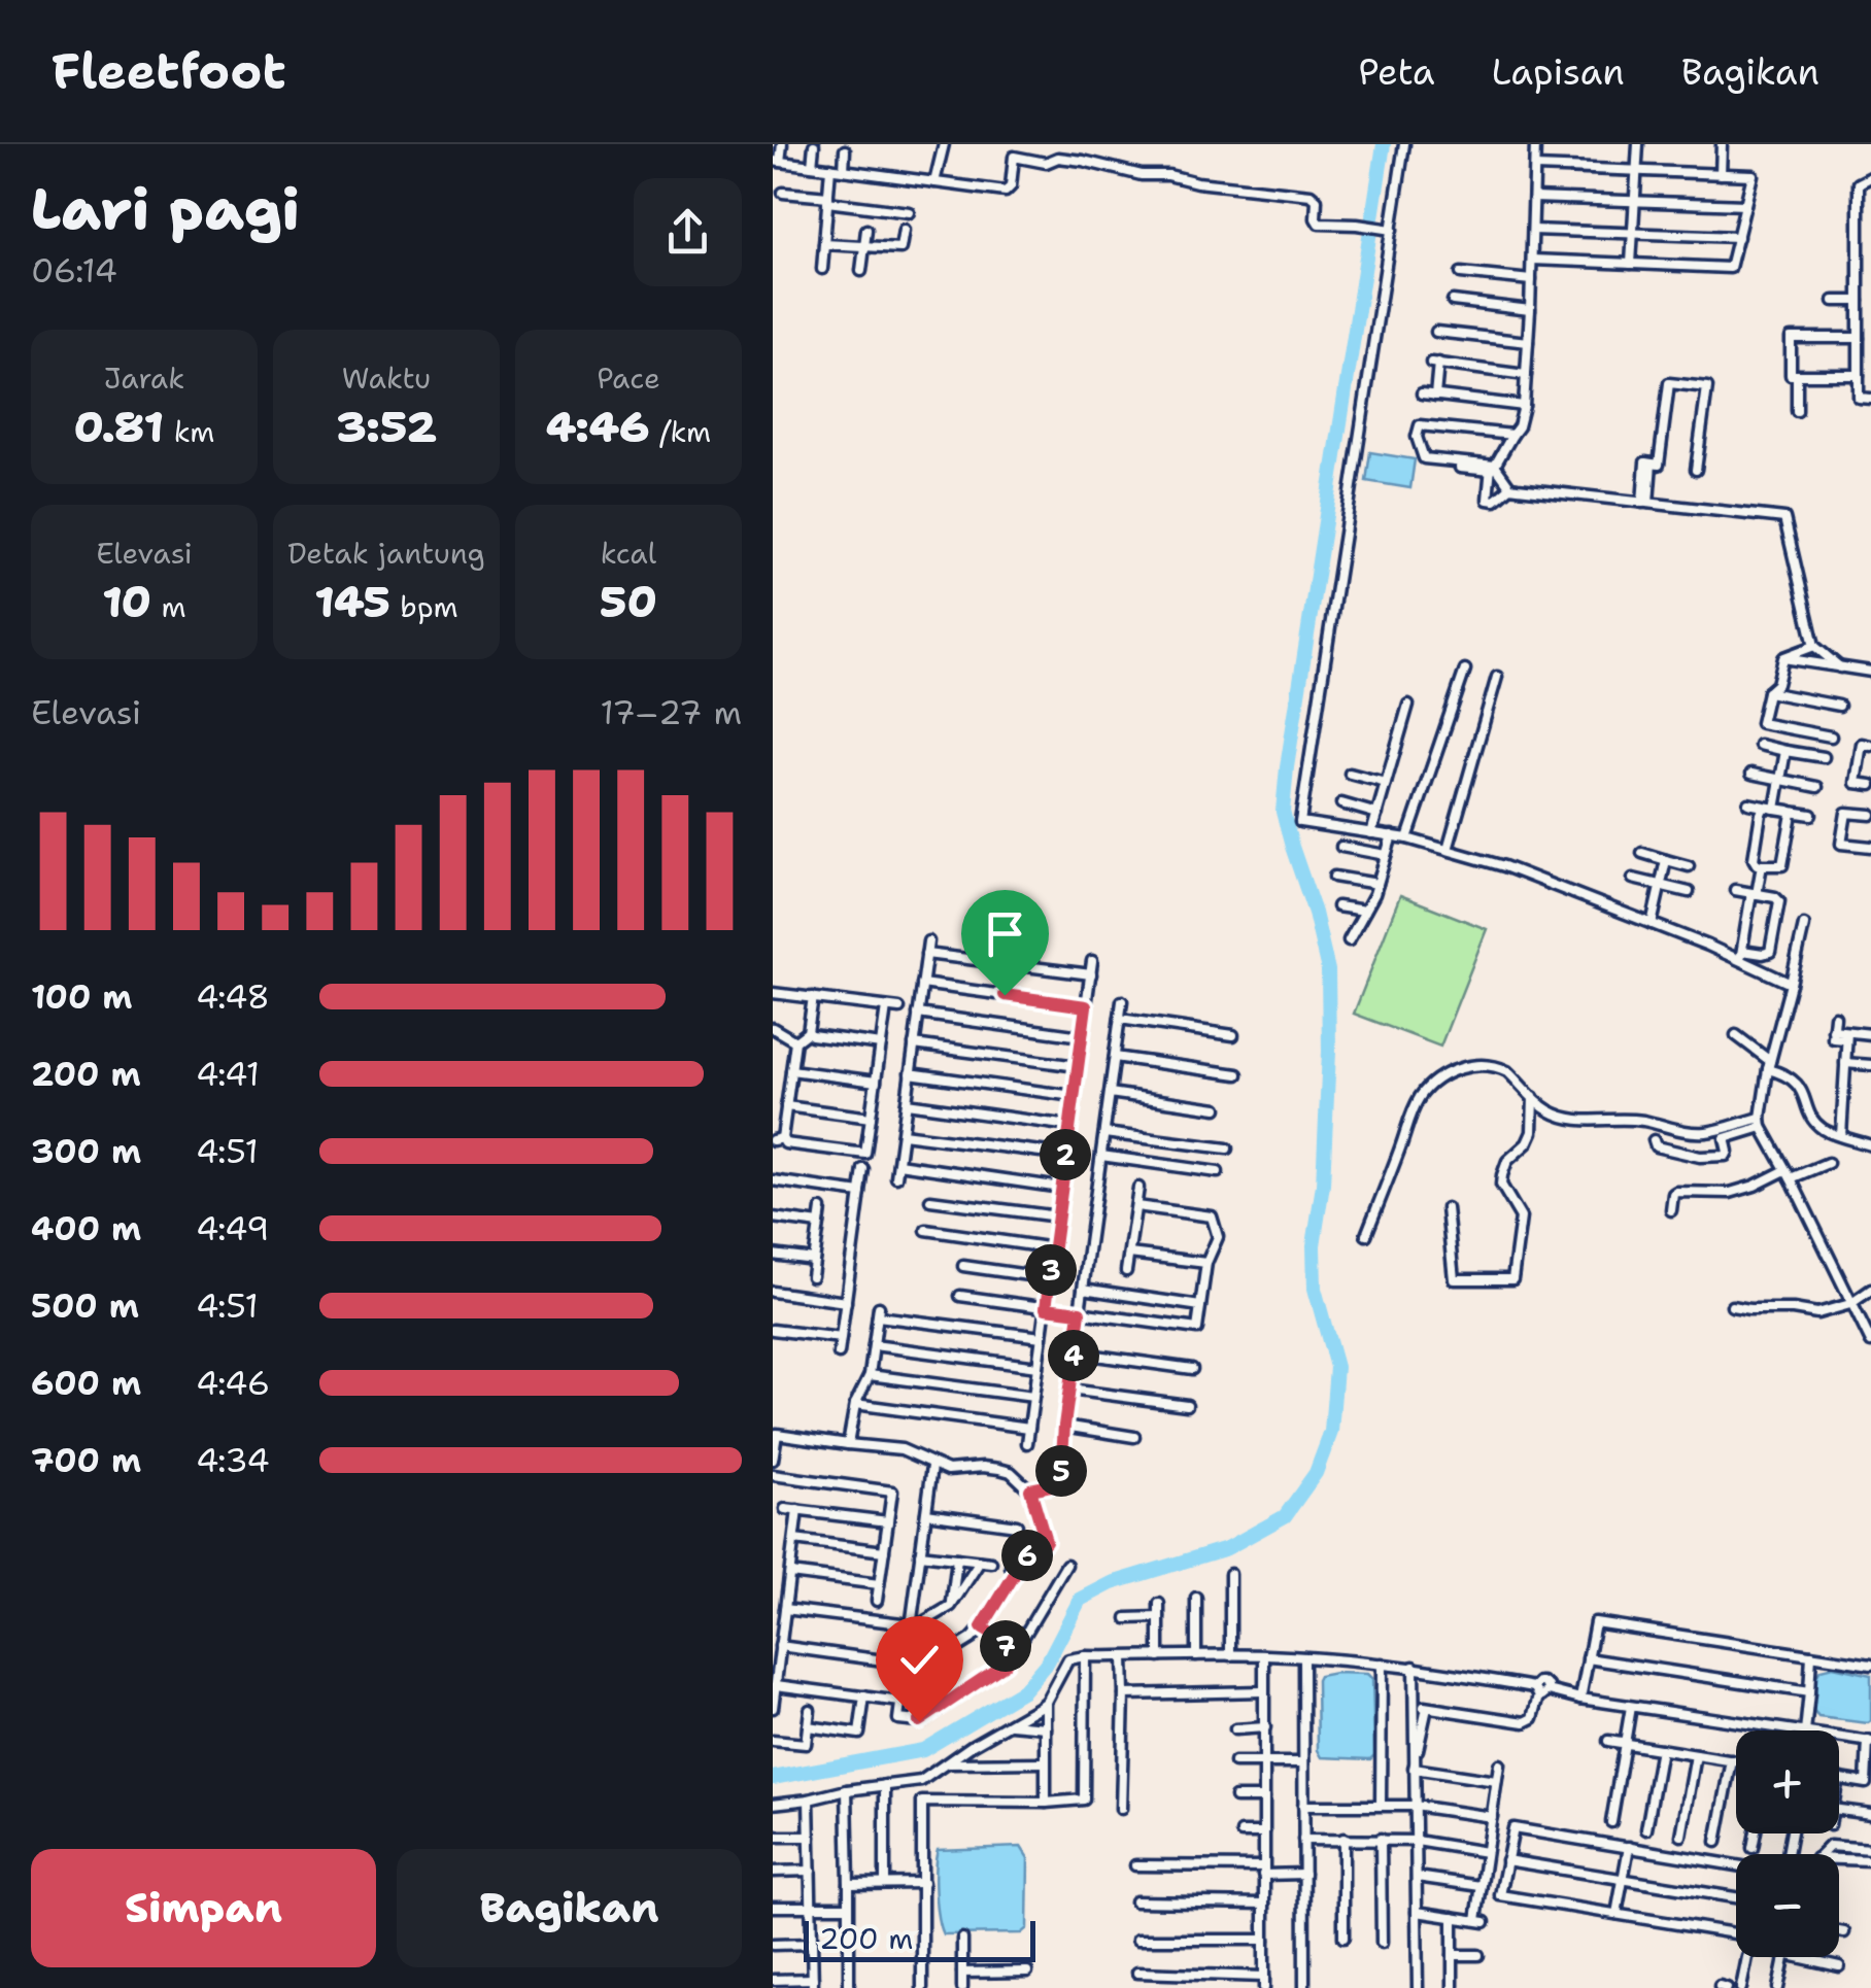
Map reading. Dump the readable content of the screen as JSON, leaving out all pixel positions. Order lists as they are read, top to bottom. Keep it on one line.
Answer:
{"scale_bar":"200 m","page":{"header":"Fleetfoot","nav":["Peta","Lapisan","Bagikan"],"heading":["Lari pagi","06:14"],"stats":[["Jarak","0.81 km"],["Waktu","3:52"],["Pace","4:46 /km"],["Elevasi","10 m"],["Detak jantung","145 bpm"],["kcal","50"]],"chart":["Elevasi","17–27 m"],"list":[{"name":"100 m","note":"4:48"},{"name":"200 m","note":"4:41"},{"name":"300 m","note":"4:51"},{"name":"400 m","note":"4:49"},{"name":"500 m","note":"4:51"},{"name":"600 m","note":"4:46"},{"name":"700 m","note":"4:34"}],"pins":["2","3","4","5","6","7"],"map_buttons":["+","−"],"buttons":["Simpan","Bagikan"],"scale":"200 m"}}
